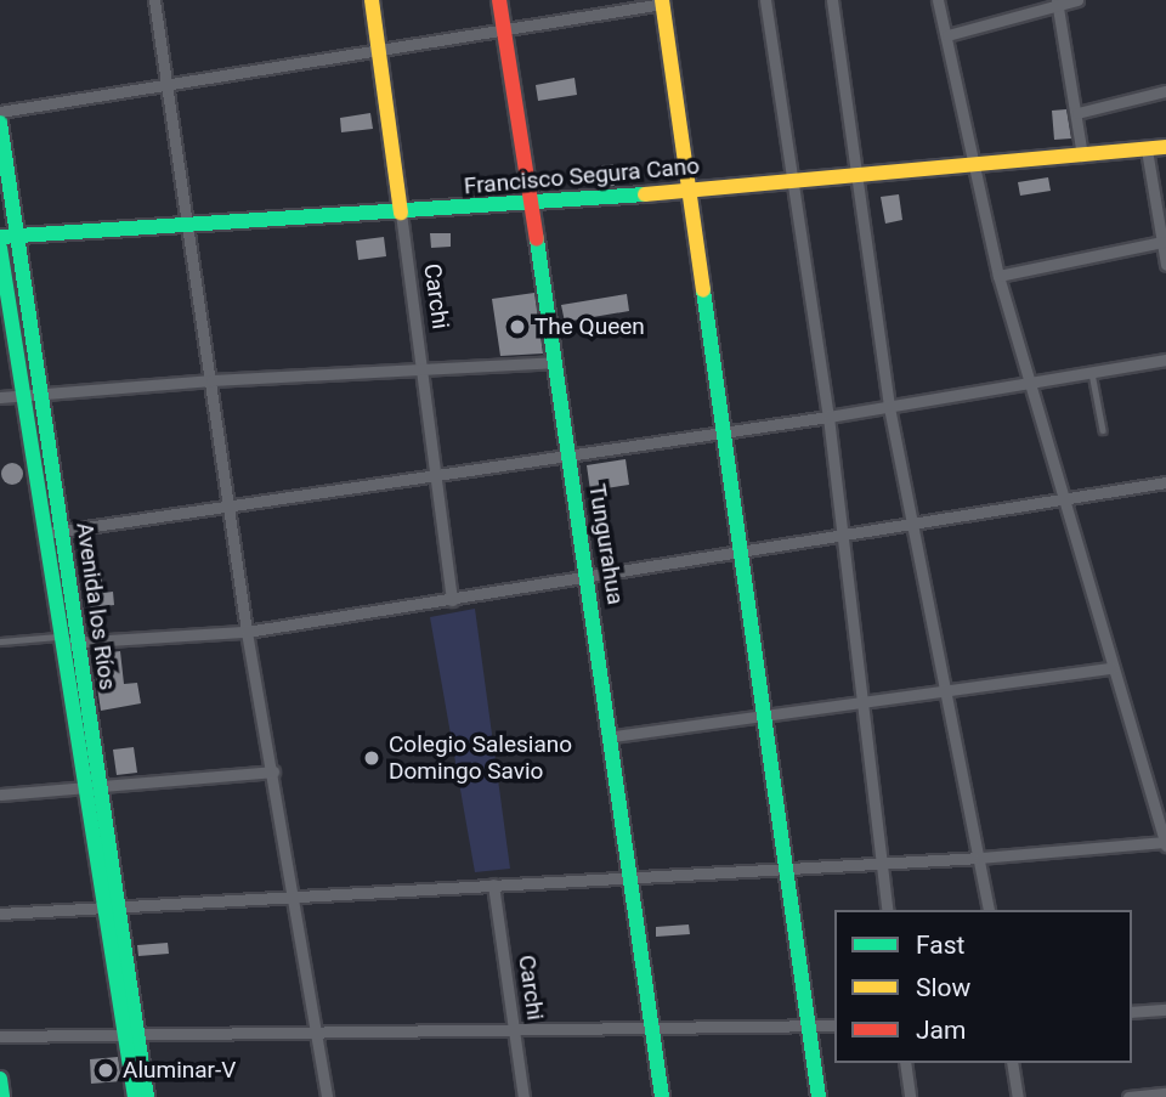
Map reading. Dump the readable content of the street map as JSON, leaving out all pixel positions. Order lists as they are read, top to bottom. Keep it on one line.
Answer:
{"streets":{"main road":["Francisco Segura Cano","Carchi","Tungurahua","Avenida los Ríos"]},"crossings":[["Francisco Segura Cano","Carchi"],["Francisco Segura Cano","Tungurahua"],["Francisco Segura Cano","Avenida los Ríos"]],"places":["The Queen","Colegio Salesiano Domingo Savio","Aluminar-V"],"legend":["Fast","Slow","Jam"]}
